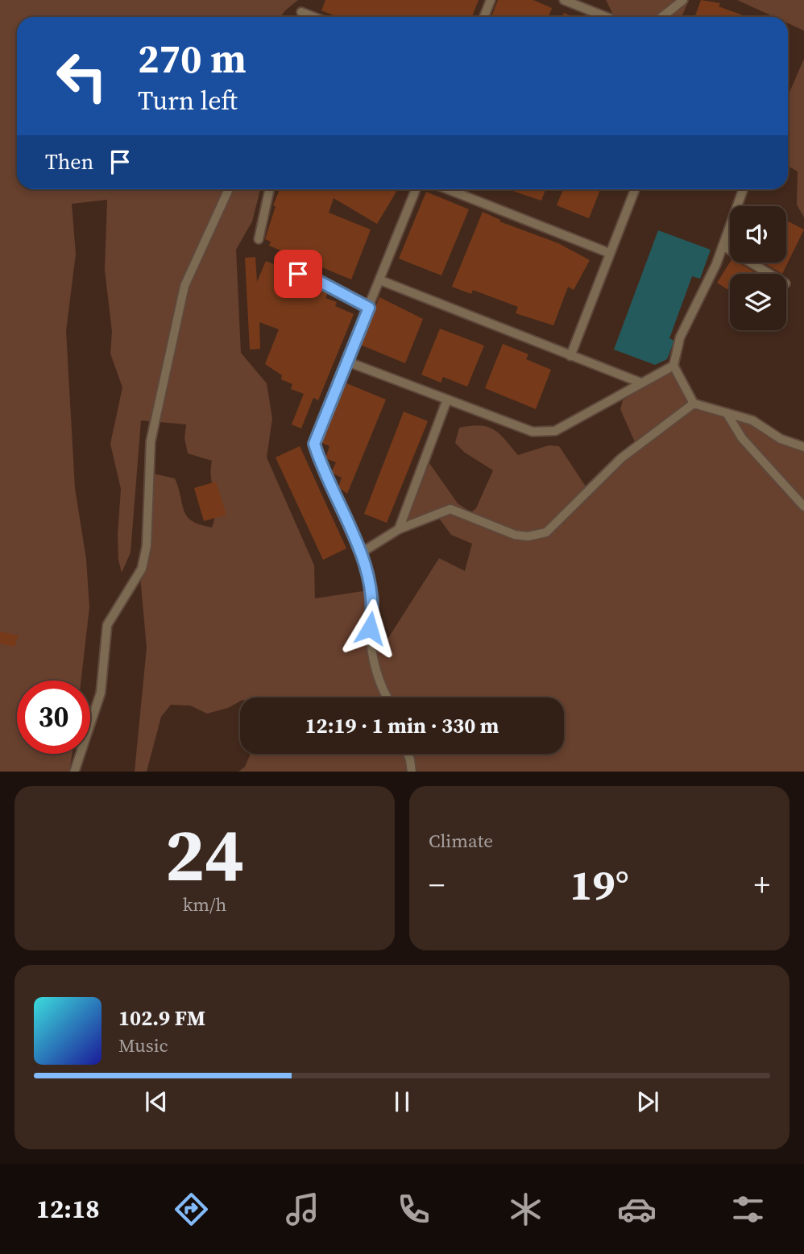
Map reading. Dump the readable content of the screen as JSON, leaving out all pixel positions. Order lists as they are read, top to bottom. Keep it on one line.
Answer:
{"page":{"turn":["270 m","Turn left"],"then":"Then","limit":"30","trip":"12:19 · 1 min · 330 m","tile":[["24","km/h"],"Climate"],"heat":["−","19°","+"],"song":["102.9 FM","Music"],"tabs":"12:18"}}
